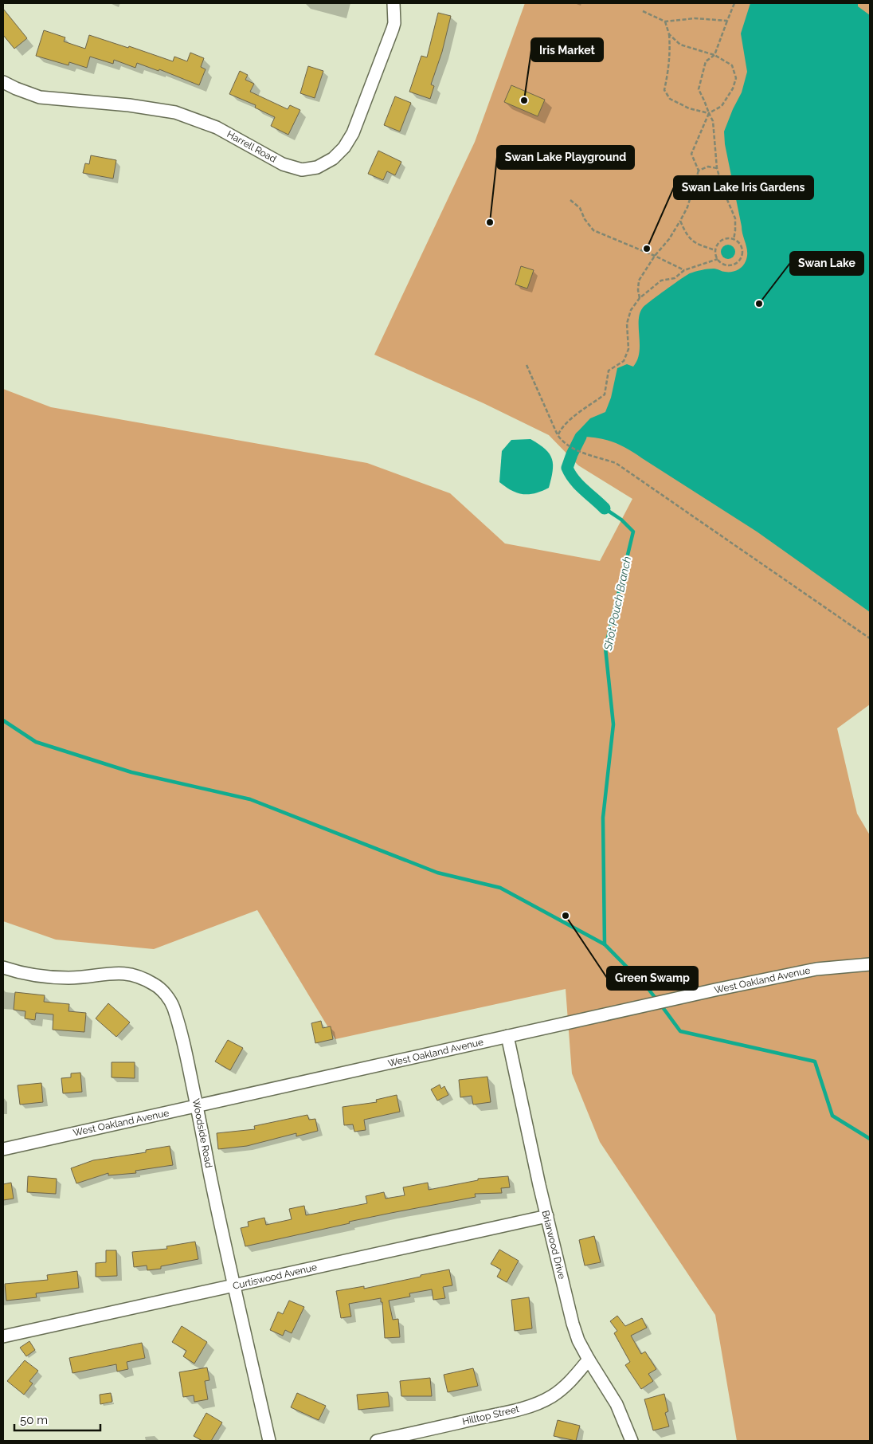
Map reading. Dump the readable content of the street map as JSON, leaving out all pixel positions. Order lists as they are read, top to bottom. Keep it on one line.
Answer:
{"streets":{"street":["Harrell Road","West Oakland Avenue","Woodside Road","Briarwood Drive","Curtiswood Avenue","Hilltop Street"]},"crossings":[["West Oakland Avenue","Woodside Road"],["West Oakland Avenue","Briarwood Drive"],["Woodside Road","Curtiswood Avenue"],["Briarwood Drive","Curtiswood Avenue"],["Briarwood Drive","Hilltop Street"]],"water":["Shot Pouch Branch"],"places":["Iris Market","Swan Lake Playground","Swan Lake Iris Gardens","Swan Lake","Green Swamp"],"scale_bar":"50 m"}
